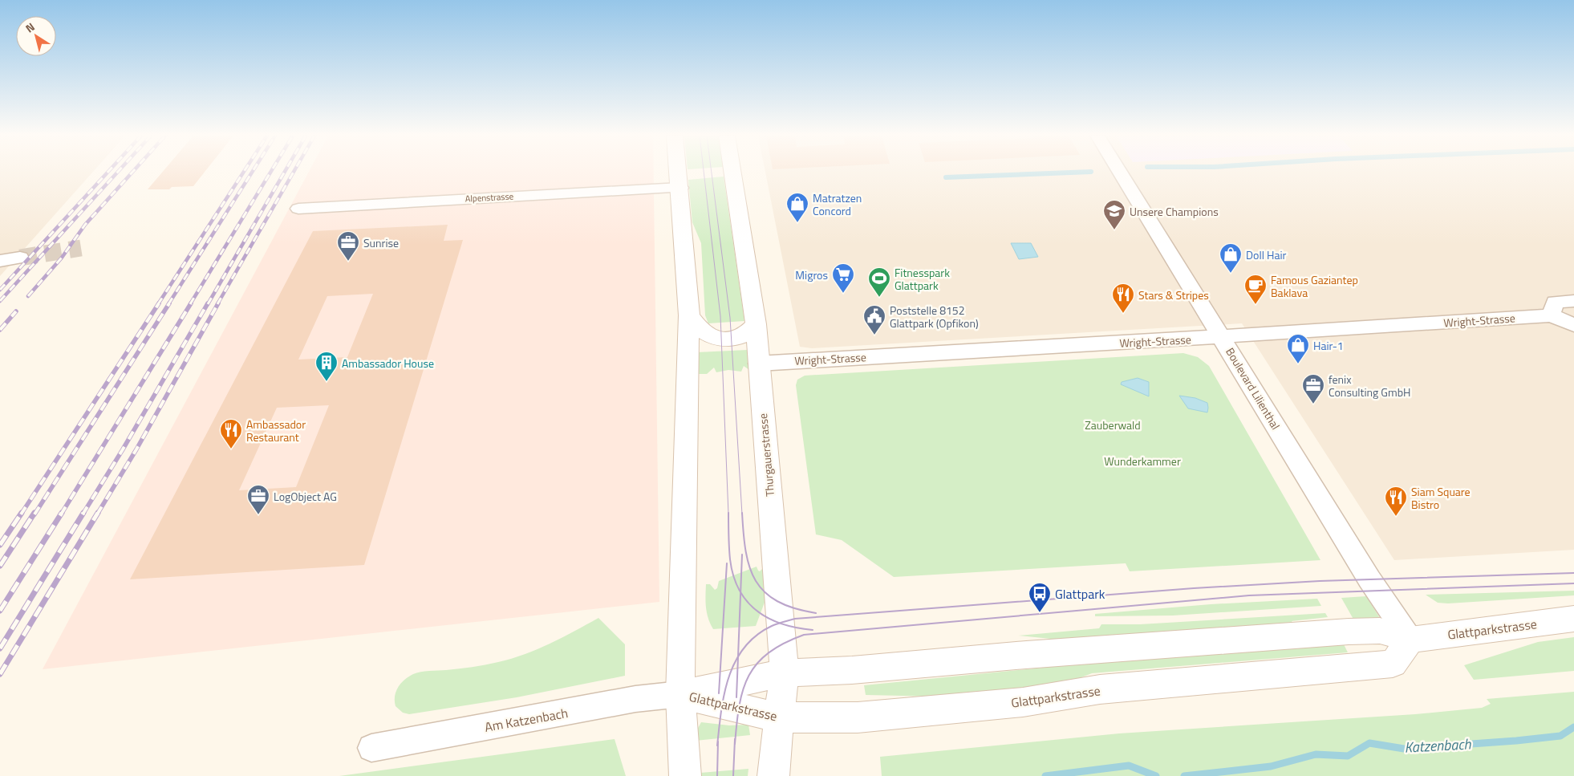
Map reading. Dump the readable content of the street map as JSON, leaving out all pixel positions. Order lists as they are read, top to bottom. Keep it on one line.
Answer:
{"streets":{"main road":["Thurgauerstrasse","Glattparkstrasse"],"street":["Alpenstrasse","Wright-Strasse","Boulevard Lilienthal","Am Katzenbach"]},"crossings":[["Wright-Strasse","Boulevard Lilienthal"],["Wright-Strasse","Thurgauerstrasse"],["Boulevard Lilienthal","Glattparkstrasse"],["Thurgauerstrasse","Glattparkstrasse"],["Glattparkstrasse","Am Katzenbach"]],"water":["Katzenbach"],"parks":["Zauberwald","Wunderkammer"],"places":{"shop":["Matratzen Concord","Doll Hair","Hair-1"],"school or university":["Unsere Champions"],"office":["Sunrise","fenix Consulting GmbH","LogObject AG"],"supermarket":["Migros"],"sports":["Fitnesspark Glattpark"],"cafe":["Famous Gaziantep Baklava"],"restaurant":["Stars & Stripes","Ambassador Restaurant","Siam Square Bistro"],"public building":["Poststelle 8152 Glattpark (Opfikon)"],"building":["Ambassador House"],"bus stop":["Glattpark"]},"north":"top left"}
